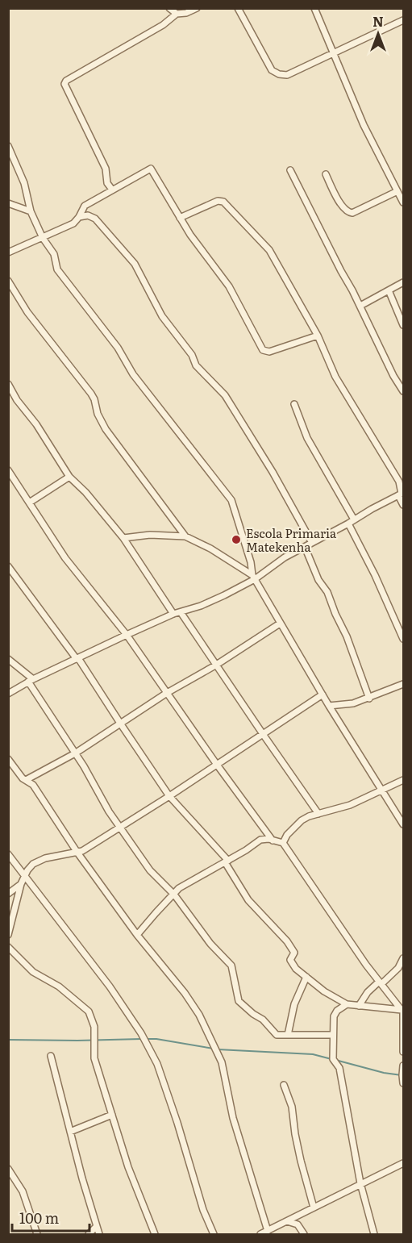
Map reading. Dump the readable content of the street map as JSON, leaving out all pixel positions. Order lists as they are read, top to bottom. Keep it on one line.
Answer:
{"places":["Escola Primaria Matekenha"],"scale_bar":"100 m","north":"top"}
